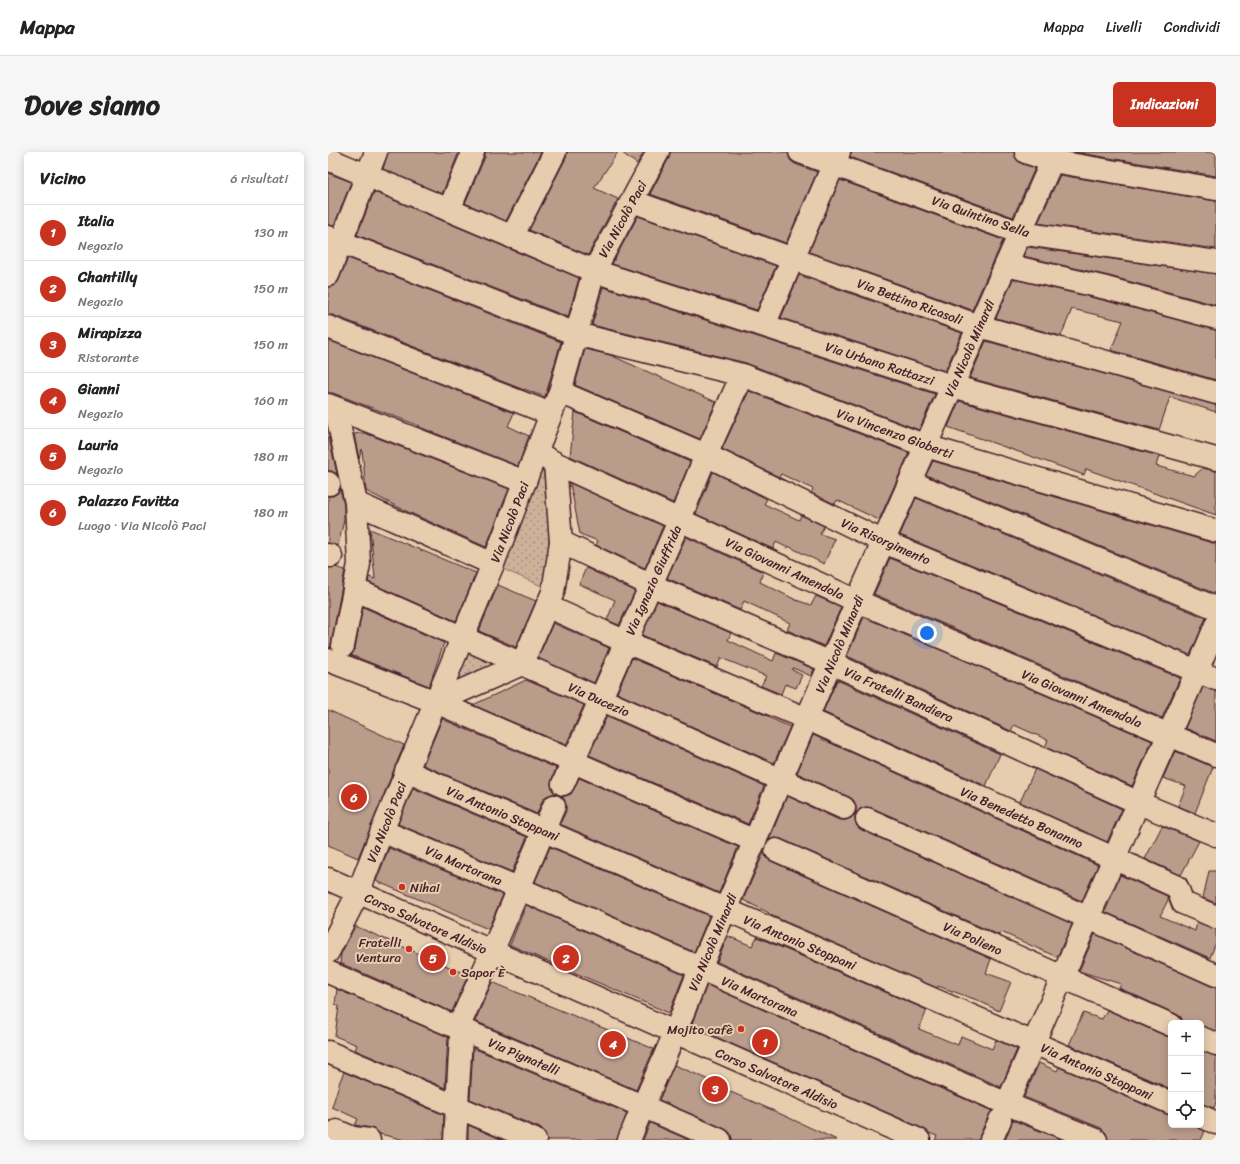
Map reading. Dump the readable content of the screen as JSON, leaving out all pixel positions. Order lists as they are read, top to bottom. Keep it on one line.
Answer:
{"streets":{"street":["Via Quintino Sella","Via Nicolò Paci","Via Bettino Ricasoli","Via Nicolò Minardi","Via Urbano Rattazzi","Via Vincenzo Gioberti","Via Risorgimento","Via Giovanni Amendola","Via Ignazio Giuffrida","Via Fratelli Bandiera","Via Ducezio","Via Antonio Stoppani","Via Benedetto Bonanno","Via Martorana","Corso Salvatore Aldisio","Via Polieno","Via Pignatelli"]},"crossings":[["Via Quintino Sella","Via Nicolò Minardi"],["Via Nicolò Paci","Via Bettino Ricasoli"],["Via Nicolò Paci","Via Urbano Rattazzi"],["Via Nicolò Paci","Via Vincenzo Gioberti"],["Via Nicolò Paci","Via Risorgimento"],["Via Nicolò Paci","Via Giovanni Amendola"],["Via Nicolò Paci","Via Ducezio"],["Via Nicolò Paci","Via Antonio Stoppani"],["Via Nicolò Paci","Via Martorana"],["Via Nicolò Paci","Corso Salvatore Aldisio"],["Via Bettino Ricasoli","Via Nicolò Minardi"],["Via Nicolò Minardi","Via Urbano Rattazzi"],["Via Nicolò Minardi","Via Vincenzo Gioberti"],["Via Nicolò Minardi","Via Risorgimento"],["Via Nicolò Minardi","Via Giovanni Amendola"],["Via Nicolò Minardi","Via Fratelli Bandiera"],["Via Nicolò Minardi","Via Ducezio"],["Via Nicolò Minardi","Via Antonio Stoppani"],["Via Nicolò Minardi","Via Benedetto Bonanno"],["Via Nicolò Minardi","Via Martorana"],["Via Nicolò Minardi","Corso Salvatore Aldisio"],["Via Nicolò Minardi","Via Pignatelli"],["Via Vincenzo Gioberti","Via Ignazio Giuffrida"],["Via Risorgimento","Via Ignazio Giuffrida"],["Via Giovanni Amendola","Via Ignazio Giuffrida"],["Via Ignazio Giuffrida","Via Fratelli Bandiera"],["Via Ignazio Giuffrida","Via Ducezio"],["Via Ignazio Giuffrida","Via Benedetto Bonanno"]],"places":["Nihai","Fratelli Ventura","Sapor È","Mojito cafè"],"page":{"header":"Mappa","nav":["Mappa","Livelli","Condividi"],"title":"Dove siamo","buttons":"Indicazioni","heading":["Vicino","6 risultati"],"list":[{"mark":"1","name":"Italia","note":"Negozio","value":"130 m"},{"mark":"2","name":"Chantilly","note":"Negozio","value":"150 m"},{"mark":"3","name":"Mirapizza","note":"Ristorante","value":"150 m"},{"mark":"4","name":"Gianni","note":"Negozio","value":"160 m"},{"mark":"5","name":"Lauria","note":"Negozio","value":"180 m"},{"mark":"6","name":"Palazzo Favitta","note":"Luogo · Via Nicolò Paci","value":"180 m"}],"pins":["6","2","5","1","4","3"],"map_buttons":["+","−"]}}
